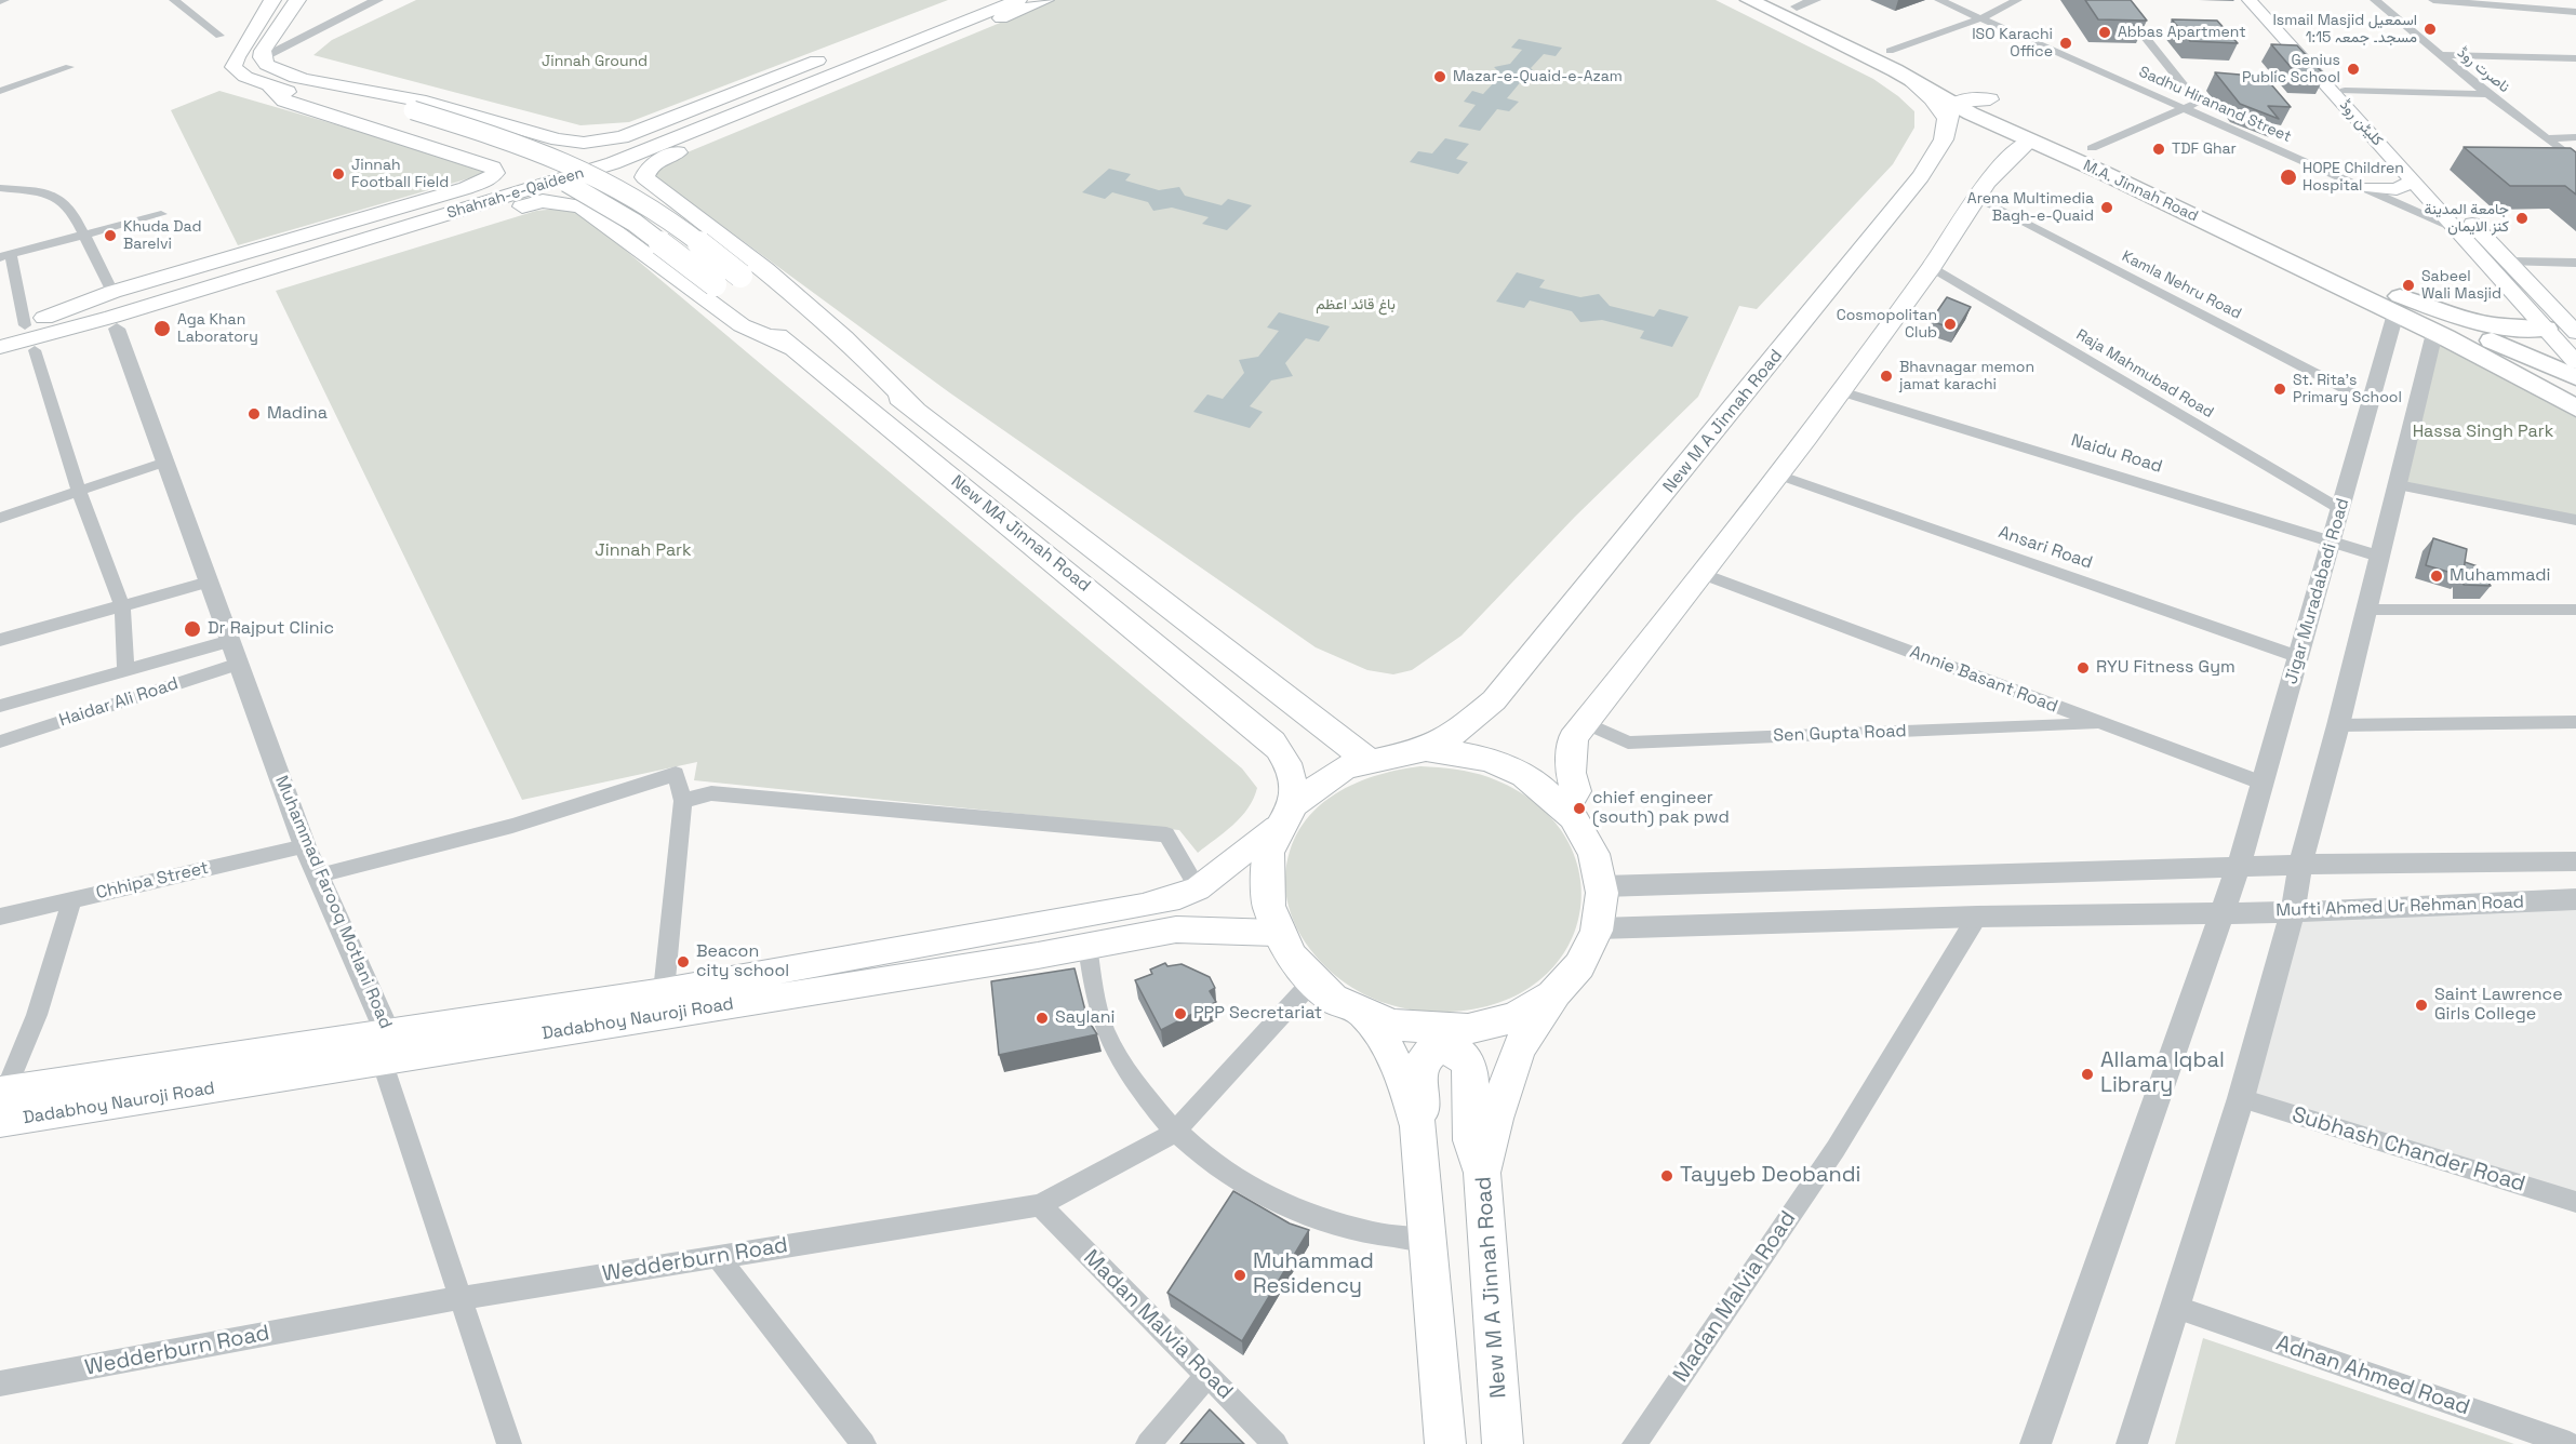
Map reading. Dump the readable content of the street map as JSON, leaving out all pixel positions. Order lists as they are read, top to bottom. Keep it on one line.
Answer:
{"streets":{"highway":["M.A. Jinnah Road"],"main road":["کلیٹن روڈ","Shahrah-e-Qaideen","New M A Jinnah Road","New MA Jinnah Road","Dadabhoy Nauroji Road"],"street":["ناصرت روڈ","Sadhu Hiranand Street","Kamla Nehru Road","Raja Mahmubad Road","Naidu Road","Ansari Road","Jigar Muradabadi Road","Annie Basant Road","Haidar Ali Road","Sen Gupta Road","Chhipa Street","Muhammad Farooq Motlani Road","Mufti Ahmed Ur Rehman Road","Subhash Chander Road","Wedderburn Road","Madan Malvia Road","Adnan Ahmed Road"]},"crossings":[["Sadhu Hiranand Street","کلیٹن روڈ"],["کلیٹن روڈ","M.A. Jinnah Road"],["M.A. Jinnah Road","New M A Jinnah Road"],["M.A. Jinnah Road","Jigar Muradabadi Road"],["Kamla Nehru Road","Jigar Muradabadi Road"],["Raja Mahmubad Road","Jigar Muradabadi Road"],["Naidu Road","Jigar Muradabadi Road"],["Ansari Road","Jigar Muradabadi Road"],["Jigar Muradabadi Road","Annie Basant Road"],["Jigar Muradabadi Road","Mufti Ahmed Ur Rehman Road"],["Annie Basant Road","Sen Gupta Road"],["Haidar Ali Road","Muhammad Farooq Motlani Road"],["Chhipa Street","Muhammad Farooq Motlani Road"],["Muhammad Farooq Motlani Road","Dadabhoy Nauroji Road"],["Muhammad Farooq Motlani Road","Wedderburn Road"],["Mufti Ahmed Ur Rehman Road","Madan Malvia Road"],["Wedderburn Road","Madan Malvia Road"]],"parks":["Jinnah Ground","باغ قائد اعظم","Hassa Singh Park","Jinnah Park"],"places":["Ismail Masjid اسمعیل مسجد۔ جمعہ 1:15","Abbas Apartment","ISO Karachi Office","Genius Public School","Mazar-e-Quaid-e-Azam","TDF Ghar","Jinnah Football Field","HOPE Children Hospital","Arena Multimedia Bagh-e-Quaid","جامعة المدينة كنز الايمان","Khuda Dad Barelvi","Sabeel Wali Masjid","Cosmopolitan Club","Aga Khan Laboratory","Bhavnagar memon jamat karachi","St. Rita's Primary School","Madina","Muhammadi","Dr Rajput Clinic","RYU Fitness Gym","chief engineer (south) pak pwd","Beacon city school","Saint Lawrence Girls College","PPP Secretariat","Saylani","Allama Iqbal Library","Tayyeb Deobandi","Muhammad Residency"]}
